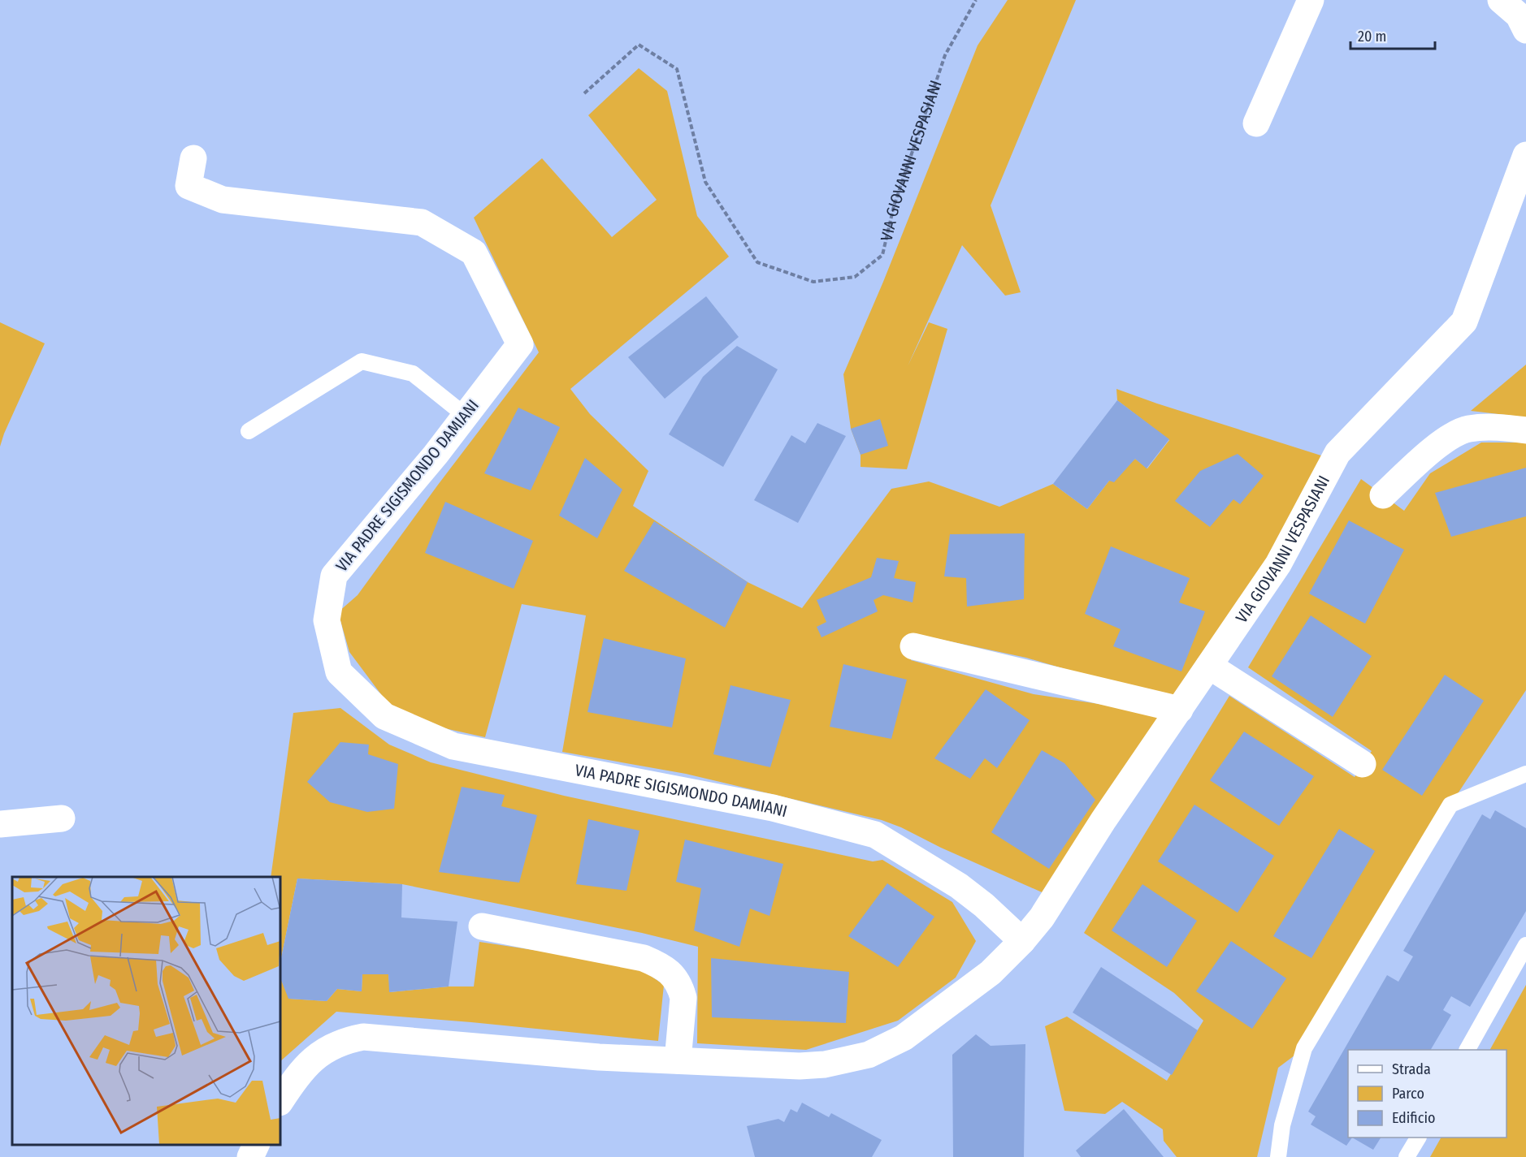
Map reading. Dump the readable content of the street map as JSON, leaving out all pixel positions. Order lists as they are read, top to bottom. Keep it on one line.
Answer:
{"streets":{"street":["VIA GIOVANNI VESPASIANI","VIA PADRE SIGISMONDO DAMIANI"]},"crossings":[["VIA GIOVANNI VESPASIANI","VIA PADRE SIGISMONDO DAMIANI"]],"legend":["Strada","Parco","Edificio"],"scale_bar":"20 m"}
